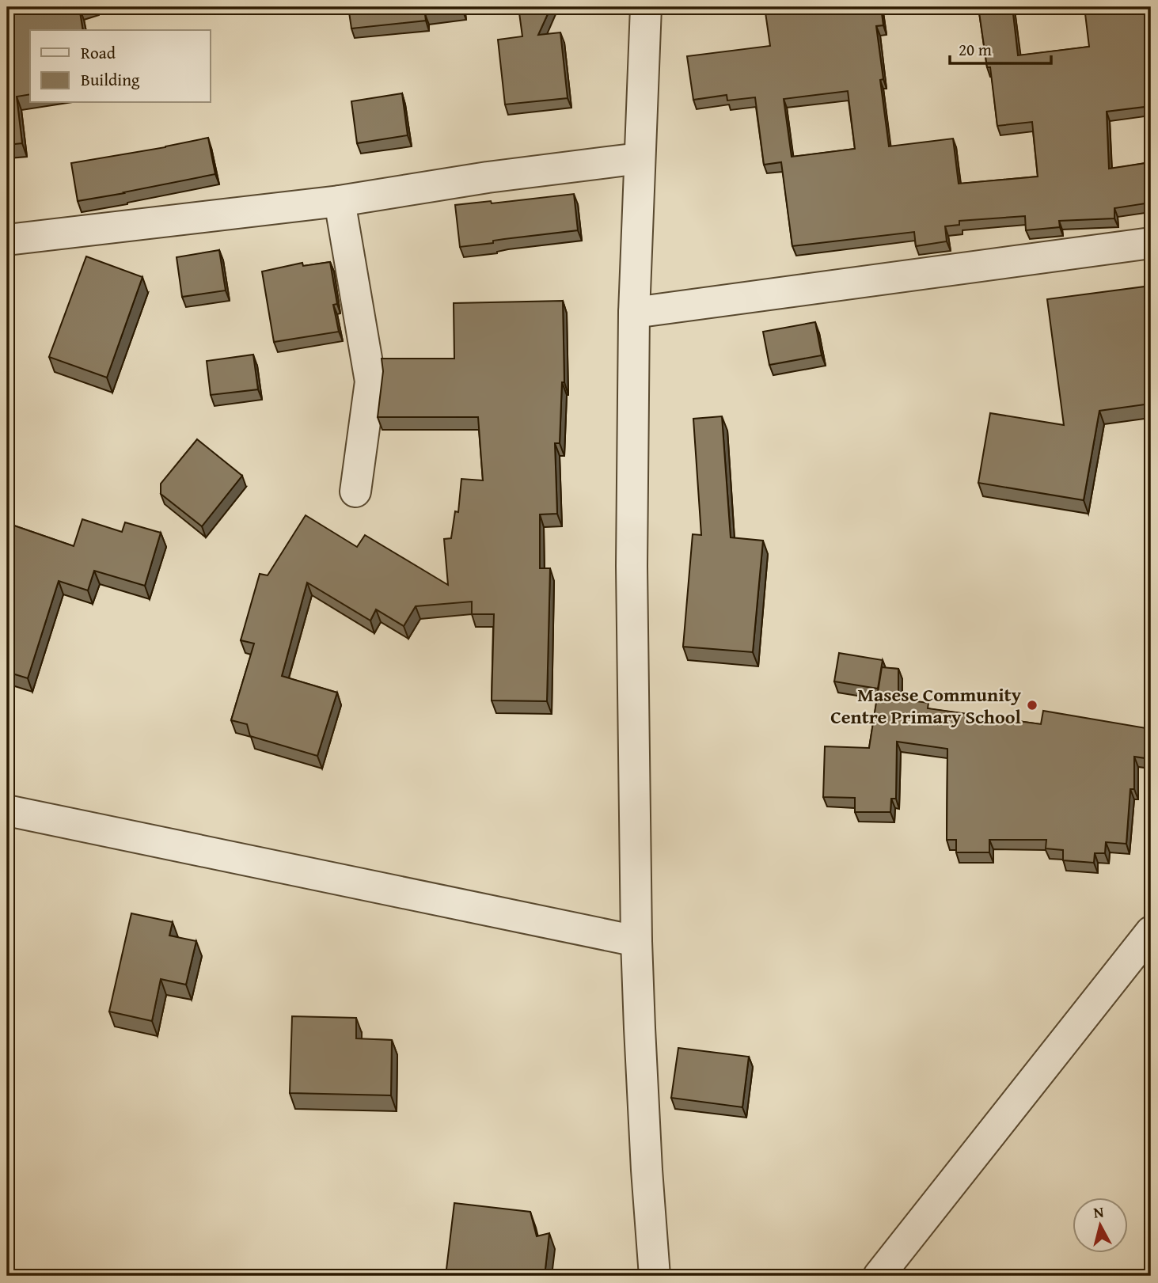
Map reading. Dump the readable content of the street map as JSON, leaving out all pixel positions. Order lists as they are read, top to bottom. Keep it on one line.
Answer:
{"places":["Masese Community Centre Primary School"],"legend":["Road","Building"],"scale_bar":"20 m","north":"top"}
